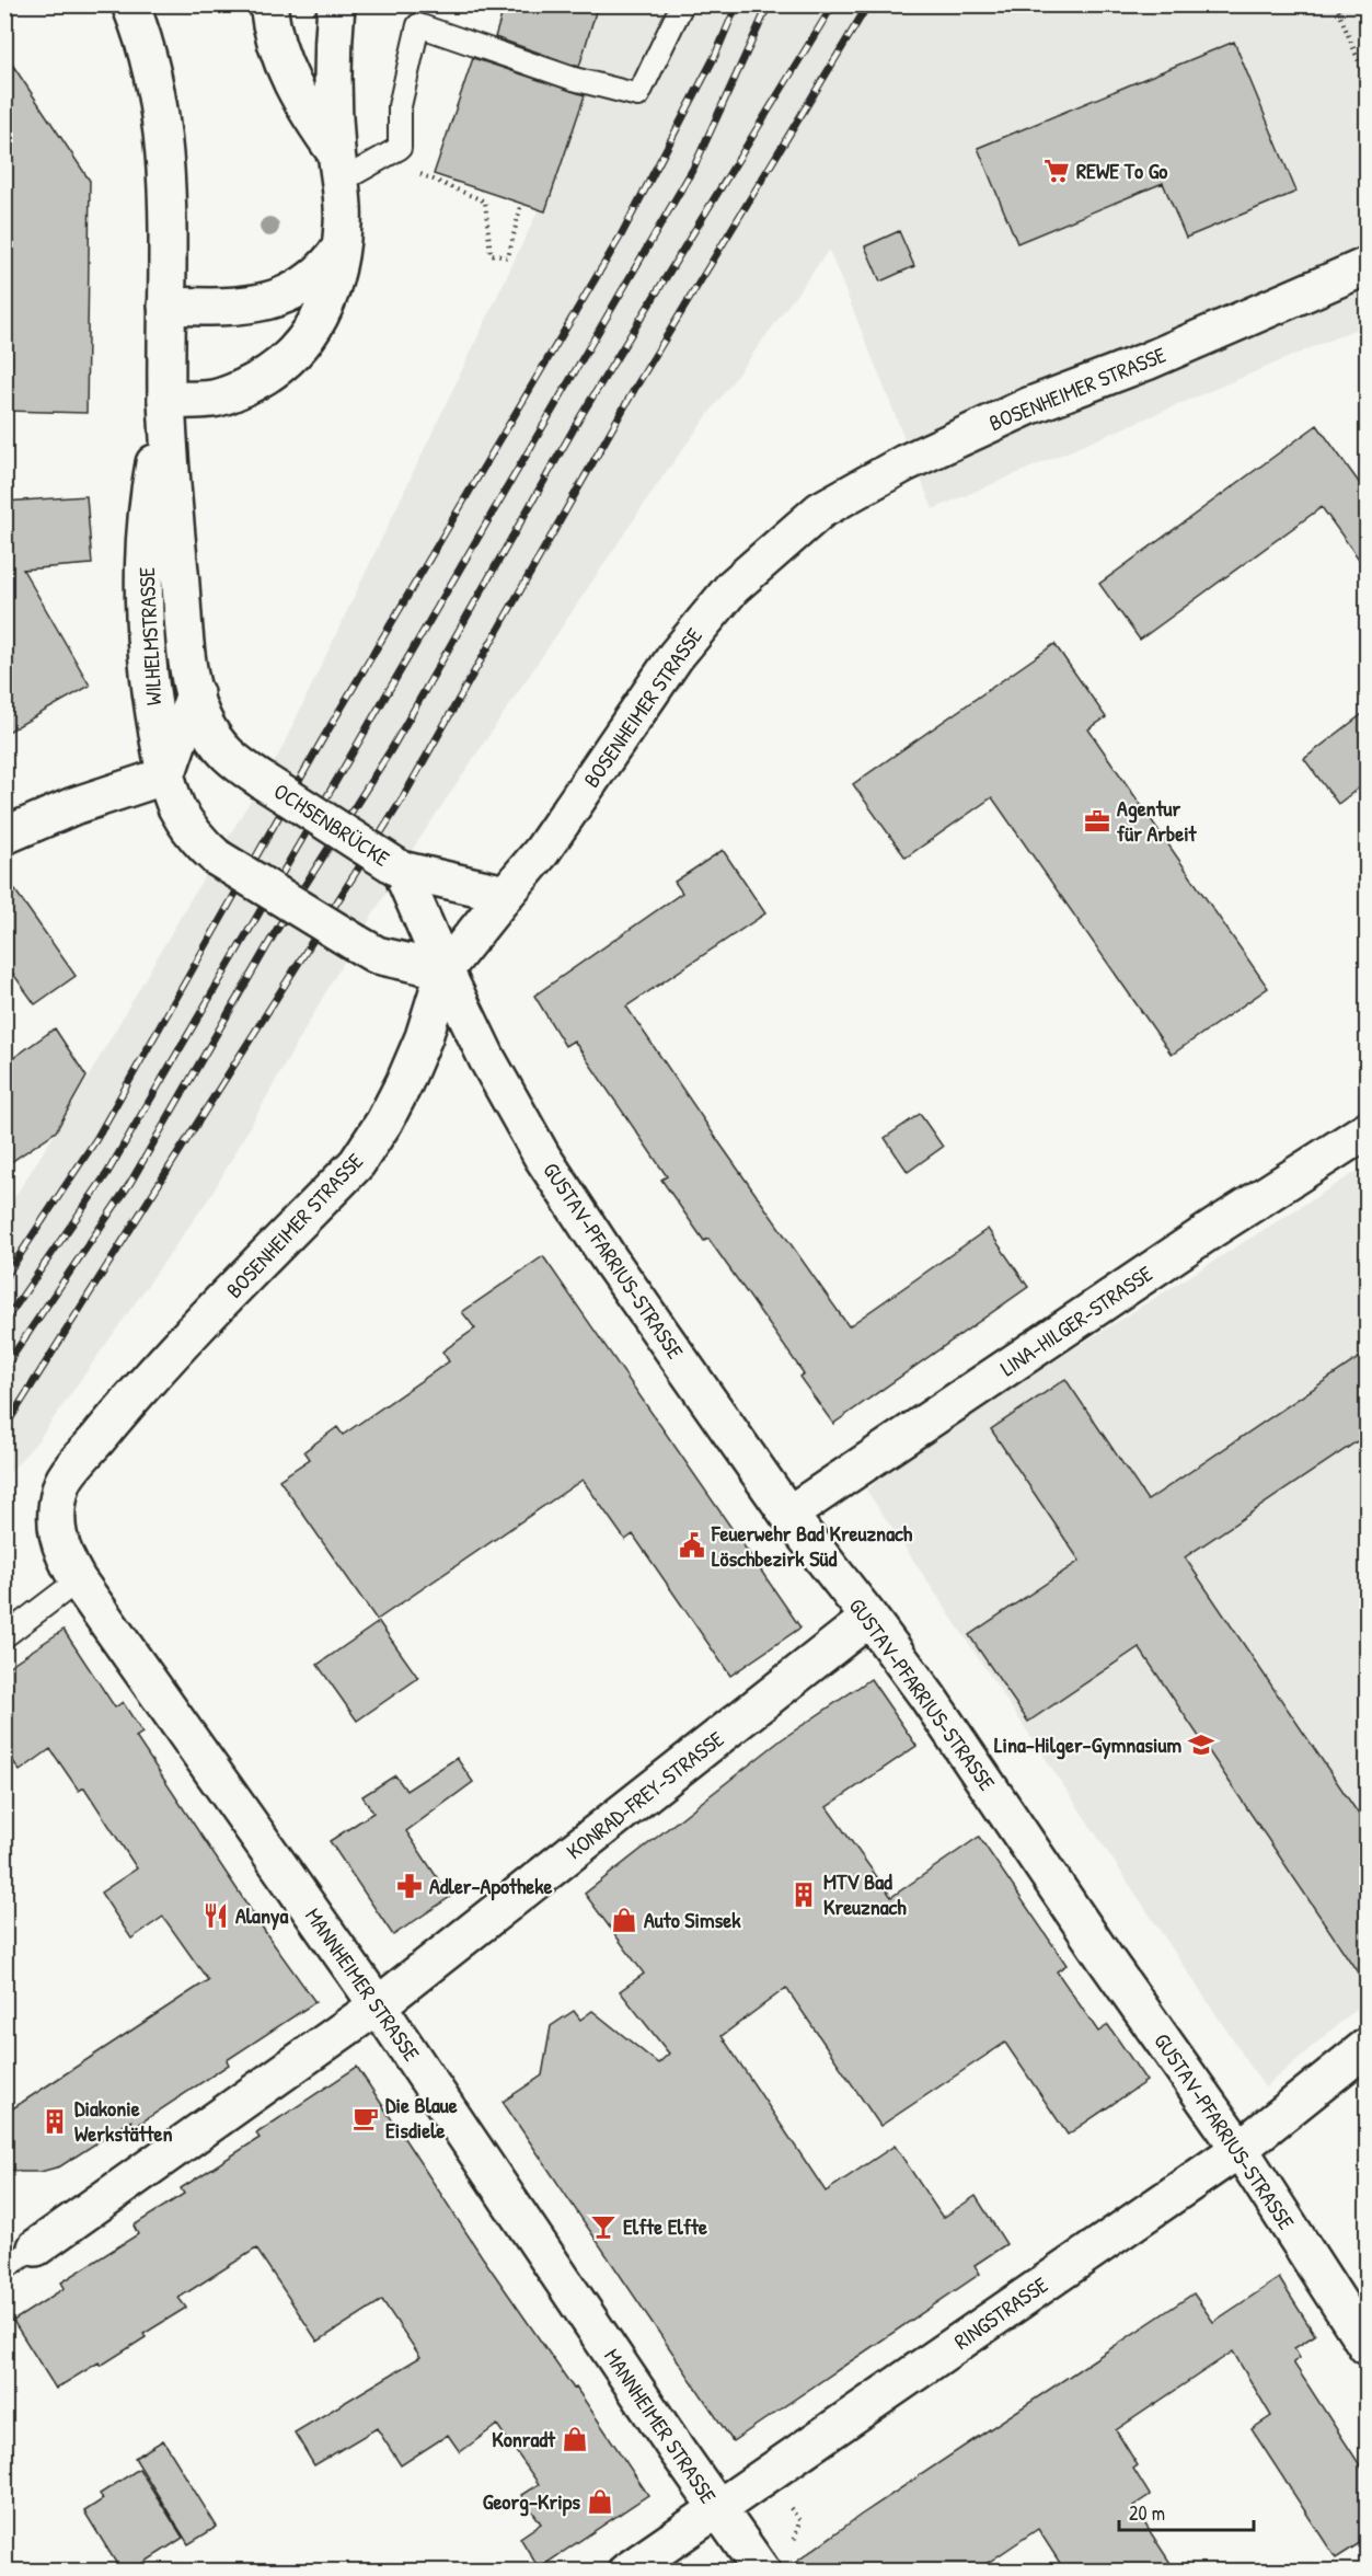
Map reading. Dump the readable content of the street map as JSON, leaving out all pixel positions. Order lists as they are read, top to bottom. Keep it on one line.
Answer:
{"streets":{"street":["BOSENHEIMER STRASSE","WILHELMSTRASSE","OCHSENBRÜCKE","GUSTAV-PFARRIUS-STRASSE","LINA-HILGER-STRASSE","KONRAD-FREY-STRASSE","MANNHEIMER STRASSE","RINGSTRASSE"]},"crossings":[["BOSENHEIMER STRASSE","WILHELMSTRASSE"],["BOSENHEIMER STRASSE","GUSTAV-PFARRIUS-STRASSE"],["BOSENHEIMER STRASSE","MANNHEIMER STRASSE"],["WILHELMSTRASSE","OCHSENBRÜCKE"],["WILHELMSTRASSE","GUSTAV-PFARRIUS-STRASSE"],["GUSTAV-PFARRIUS-STRASSE","LINA-HILGER-STRASSE"],["GUSTAV-PFARRIUS-STRASSE","KONRAD-FREY-STRASSE"],["GUSTAV-PFARRIUS-STRASSE","RINGSTRASSE"],["KONRAD-FREY-STRASSE","MANNHEIMER STRASSE"],["MANNHEIMER STRASSE","RINGSTRASSE"]],"places":{"supermarket":["REWE To Go"],"office":["Agentur für Arbeit"],"public building":["Feuerwehr Bad Kreuznach Löschbezirk Süd"],"school or university":["Lina-Hilger-Gymnasium"],"pharmacy":["Adler-Apotheke"],"building":["MTV Bad Kreuznach","Diakonie Werkstätten"],"restaurant":["Alanya"],"shop":["Auto Simsek","Konradt","Georg-Krips"],"cafe":["Die Blaue Eisdiele"],"bar":["Elfte Elfte"]},"scale_bar":"20 m"}
